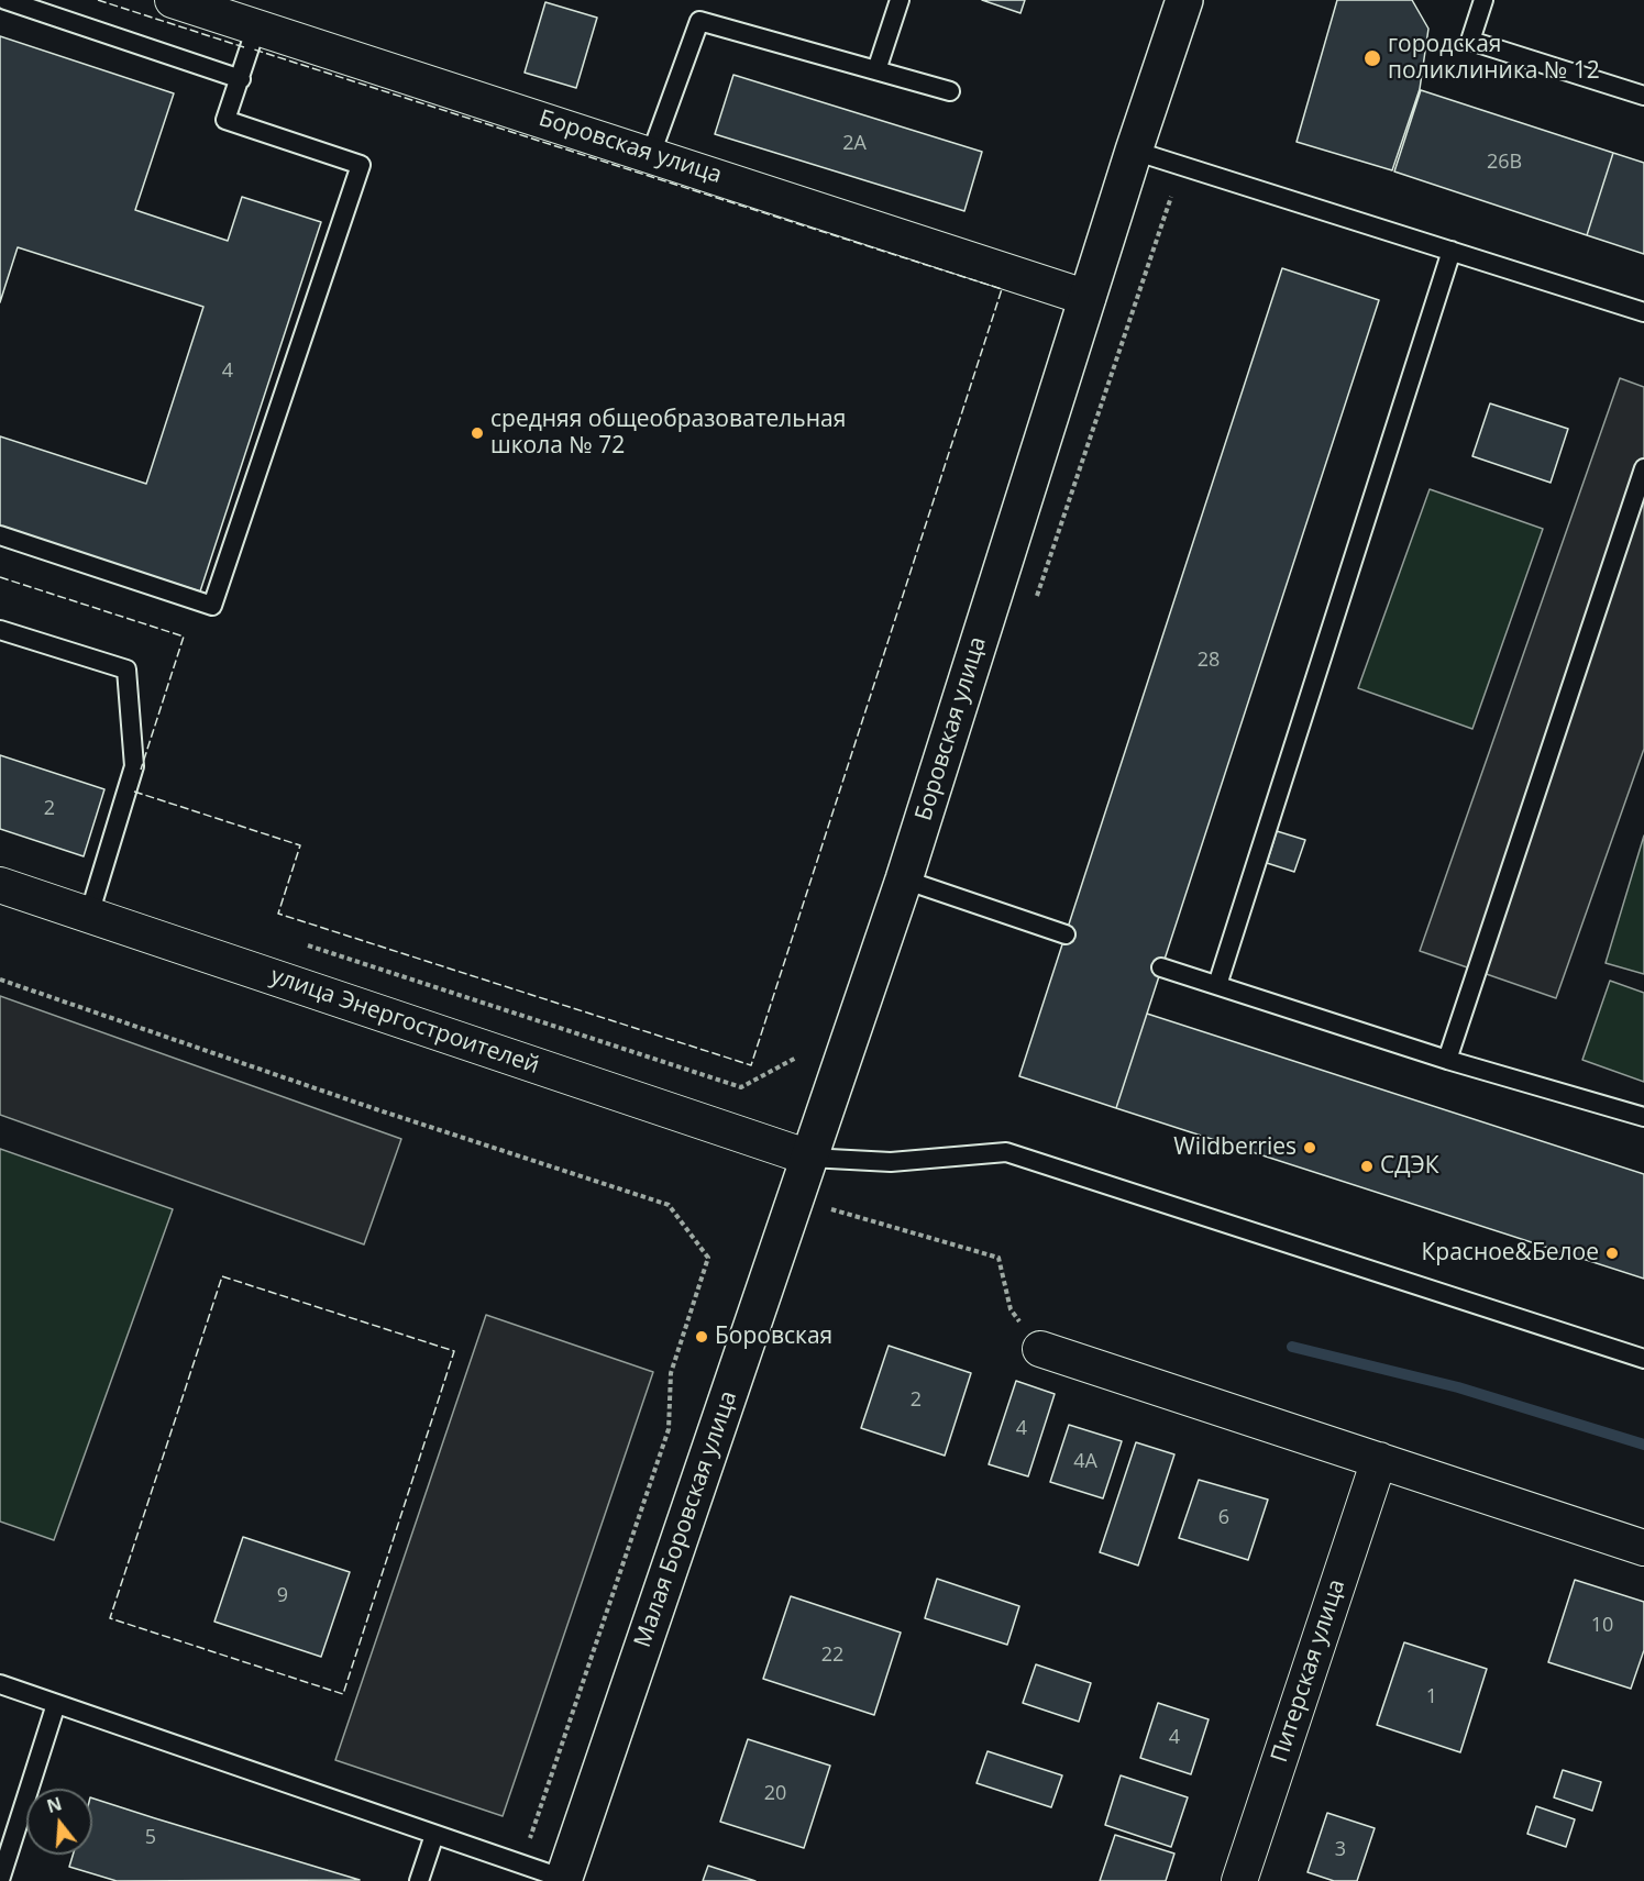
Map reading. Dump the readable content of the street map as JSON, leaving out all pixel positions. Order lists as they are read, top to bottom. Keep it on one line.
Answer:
{"streets":{"street":["Боровская улица","улица Энергостроителей","Малая Боровская улица","Питерская улица"]},"crossings":[["Боровская улица","улица Энергостроителей"],["Боровская улица","Малая Боровская улица"],["улица Энергостроителей","Малая Боровская улица"]],"places":["городская поликлиника № 12","средняя общеобразовательная школа № 72","Wildberries","СДЭК","Красное&Белое","Боровская"],"house_numbers":["2А","26В","4","28","2","2","4","4А","6","9","10","22","1","4","20","5","3"],"north":"top"}
